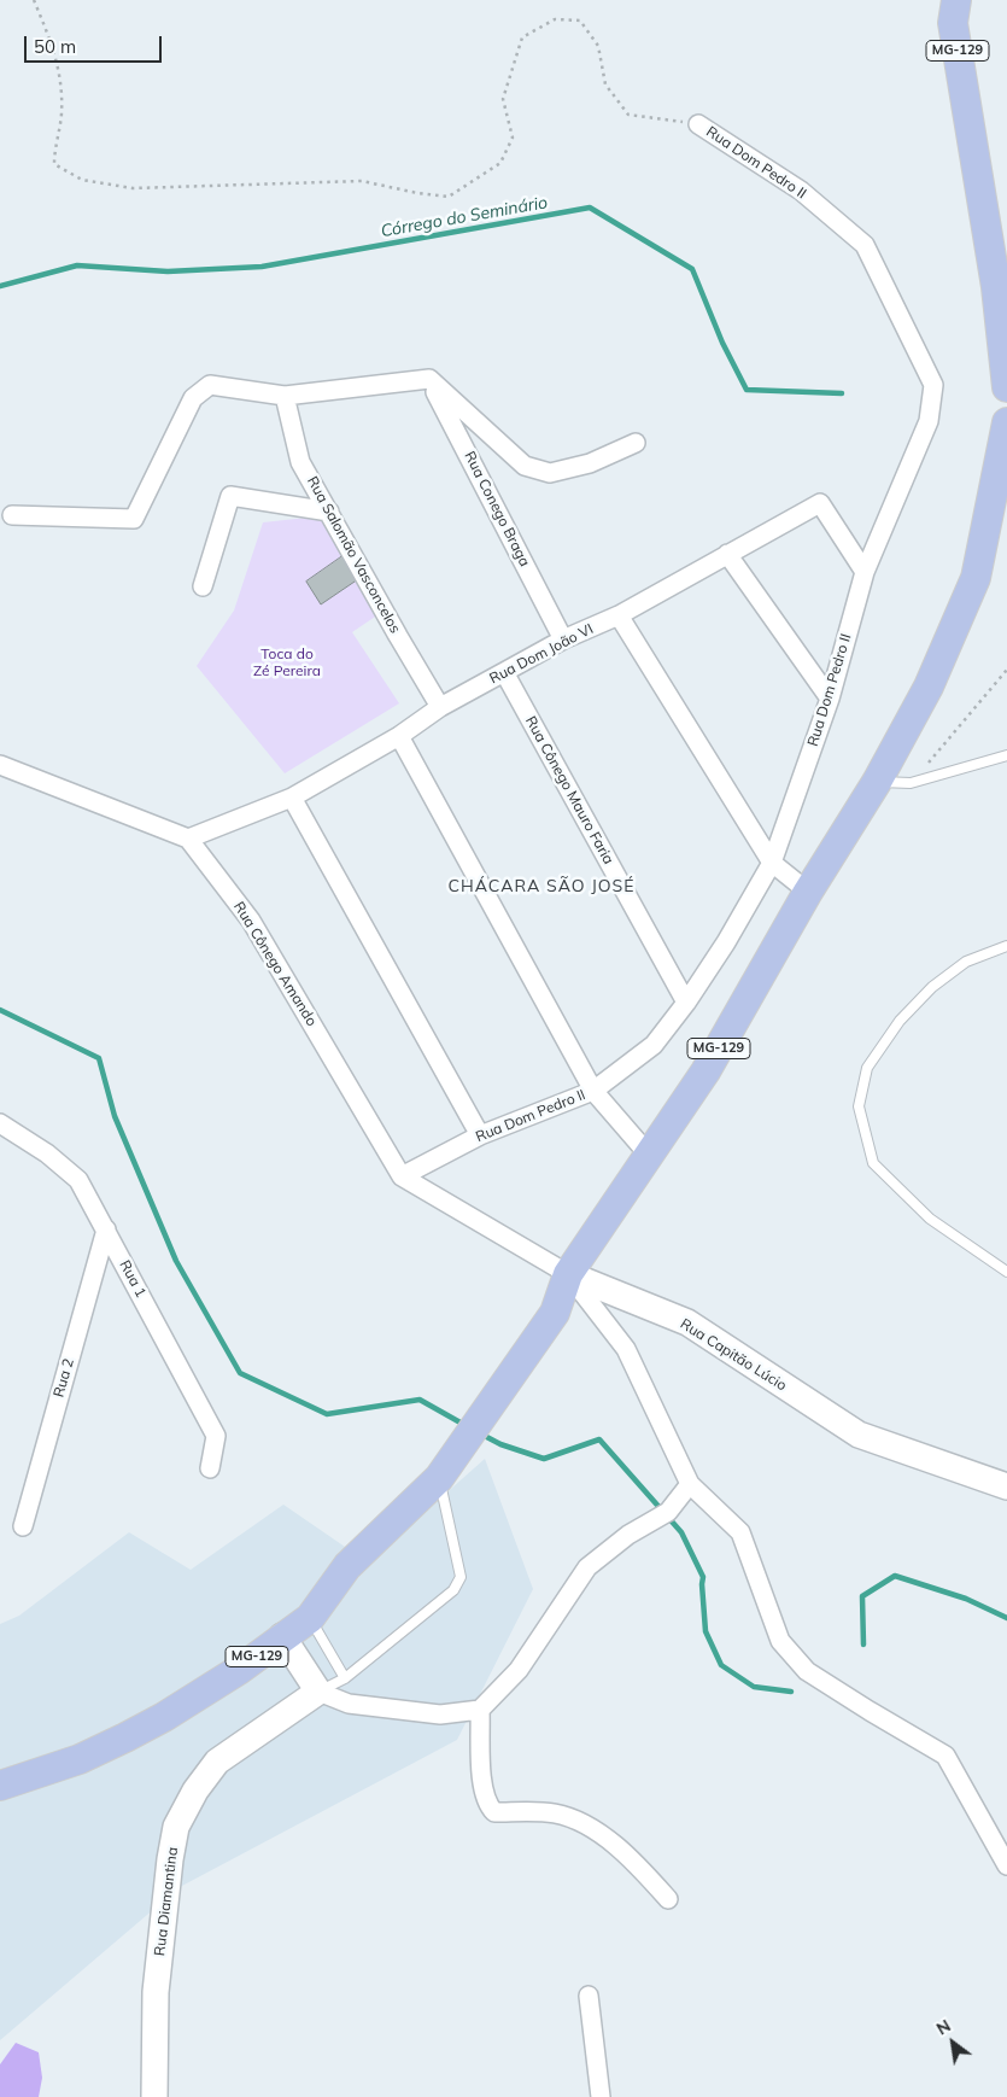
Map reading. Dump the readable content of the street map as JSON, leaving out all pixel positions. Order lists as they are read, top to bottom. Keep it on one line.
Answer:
{"streets":{"main road":["MG-129"],"street":["Rua Dom Pedro II","Rua Conego Braga","Rua Salomão Vasconcelos","Rua Dom João VI","Rua Cônego Mauro Faria","Rua Cônego Amando","Rua 1","Rua Capitão Lúcio","Rua 2","Rua Diamantina"]},"crossings":[["MG-129","Rua Capitão Lúcio"],["Rua Dom Pedro II","Rua Dom João VI"],["Rua Dom Pedro II","Rua Cônego Mauro Faria"],["Rua Dom Pedro II","Rua Cônego Amando"],["Rua Dom Pedro II","Rua Capitão Lúcio"],["Rua Conego Braga","Rua Dom João VI"],["Rua Salomão Vasconcelos","Rua Dom João VI"],["Rua Dom João VI","Rua Cônego Mauro Faria"],["Rua Dom João VI","Rua Cônego Amando"],["Rua Cônego Amando","Rua Capitão Lúcio"],["Rua 1","Rua 2"]],"districts":["CHÁCARA SÃO JOSÉ"],"water":["Córrego do Seminário"],"parks":["Toca do Zé Pereira"],"scale_bar":"50 m","north":"top left"}
